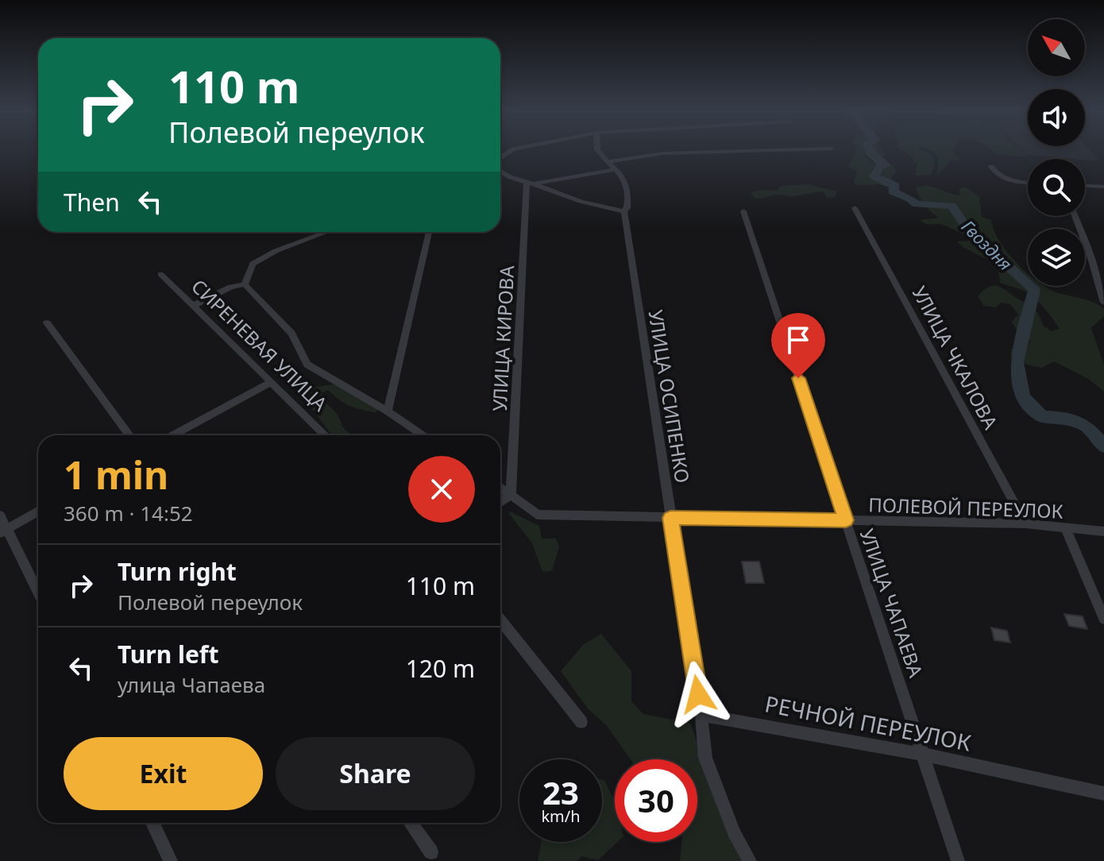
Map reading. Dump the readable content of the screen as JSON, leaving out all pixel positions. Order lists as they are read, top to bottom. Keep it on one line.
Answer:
{"streets":{"street":["УЛИЦА КИРОВА","СИРЕНЕВАЯ УЛИЦА","УЛИЦА ЧКАЛОВА","УЛИЦА ОСИПЕНКО","ПОЛЕВОЙ ПЕРЕУЛОК","УЛИЦА ЧАПАЕВА","РЕЧНОЙ ПЕРЕУЛОК"]},"crossings":[["УЛИЦА КИРОВА","ПОЛЕВОЙ ПЕРЕУЛОК"],["УЛИЦА ЧКАЛОВА","ПОЛЕВОЙ ПЕРЕУЛОК"],["УЛИЦА ОСИПЕНКО","ПОЛЕВОЙ ПЕРЕУЛОК"],["УЛИЦА ОСИПЕНКО","РЕЧНОЙ ПЕРЕУЛОК"],["ПОЛЕВОЙ ПЕРЕУЛОК","УЛИЦА ЧАПАЕВА"],["УЛИЦА ЧАПАЕВА","РЕЧНОЙ ПЕРЕУЛОК"]],"water":["Гвоздня"],"north":"top left","page":{"turn":["110 m","Полевой переулок"],"then":"Then","heading":["1 min","360 m · 14:52"],"list":[{"name":"Turn right","note":"Полевой переулок","value":"110 m"},{"name":"Turn left","note":"улица Чапаева","value":"120 m"}],"buttons":["Exit","Share"],"speed":"23 km/h","limit":"30"}}
